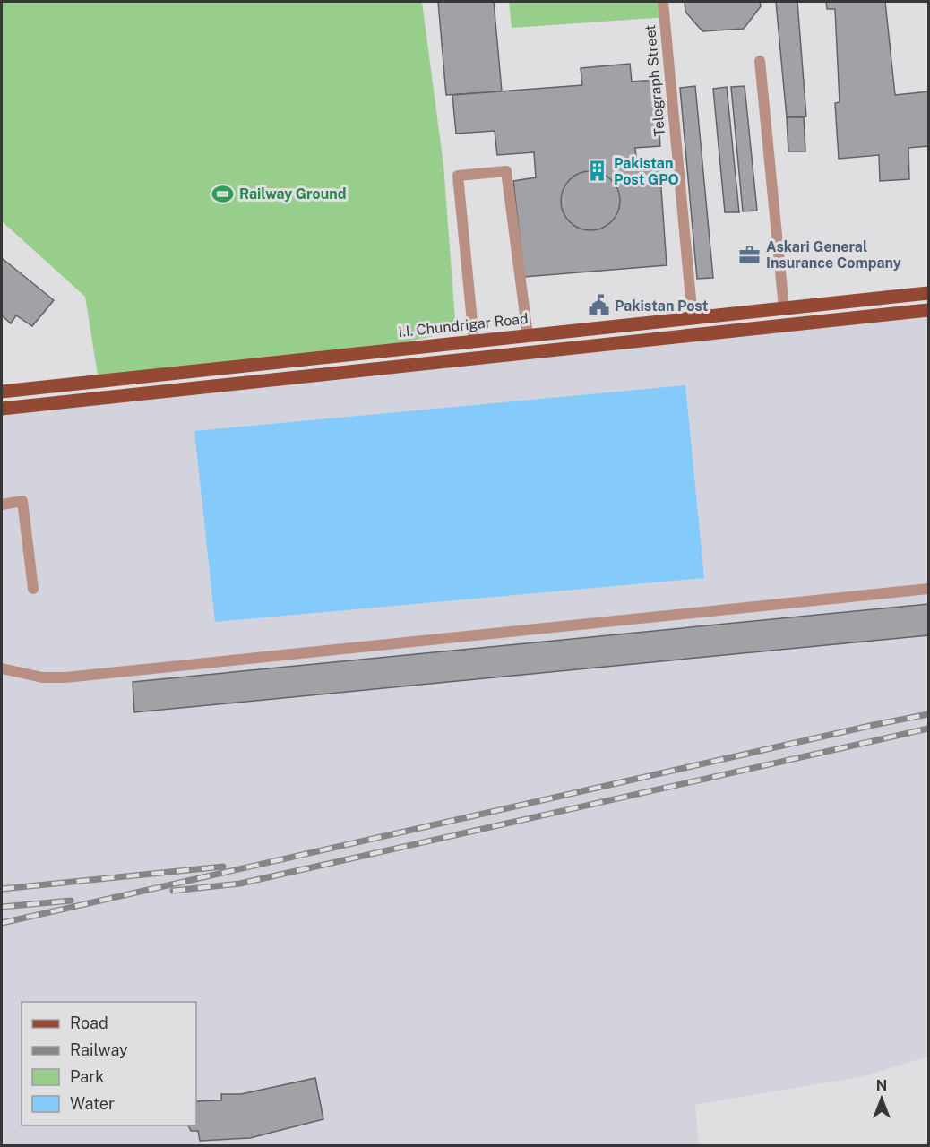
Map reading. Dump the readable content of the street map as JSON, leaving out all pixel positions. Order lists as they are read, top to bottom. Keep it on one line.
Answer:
{"streets":{"main road":["I.I. Chundrigar Road"],"lane":["Telegraph Street"]},"crossings":[["Telegraph Street","I.I. Chundrigar Road"]],"places":{"building":["Pakistan Post GPO"],"sports":["Railway Ground"],"office":["Askari General Insurance Company"],"public building":["Pakistan Post"]},"legend":["Road","Railway","Park","Water"],"north":"top"}
